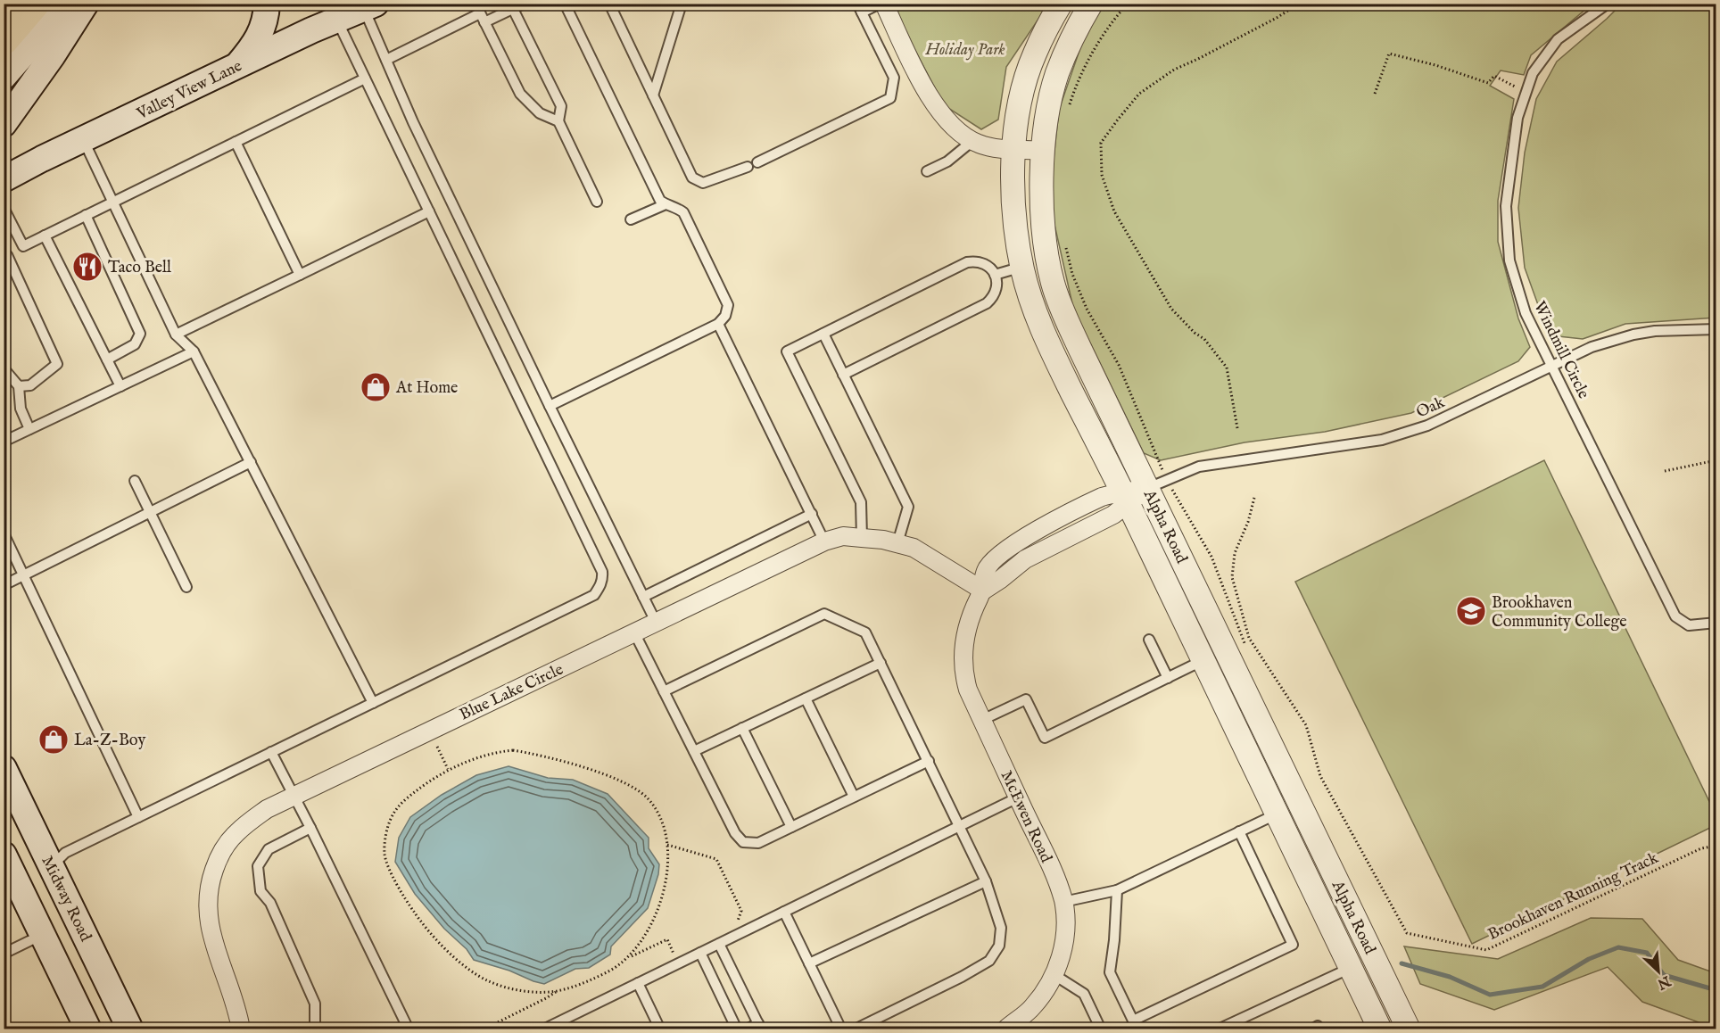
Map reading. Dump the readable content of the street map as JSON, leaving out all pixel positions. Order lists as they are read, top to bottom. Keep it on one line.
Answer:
{"streets":{"main road":["Valley View Lane","Midway Road"],"street":["Alpha Road","Blue Lake Circle","McEwen Road"],"lane":["Windmill Circle","Oak"],"path":["Brookhaven Running Track"]},"crossings":[["Windmill Circle","Oak"],["Oak","Alpha Road"],["Blue Lake Circle","McEwen Road"]],"parks":["Holiday Park"],"places":{"restaurant":["Taco Bell"],"shop":["At Home","La-Z-Boy"],"school or university":["Brookhaven Community College"]},"north":"bottom right"}
